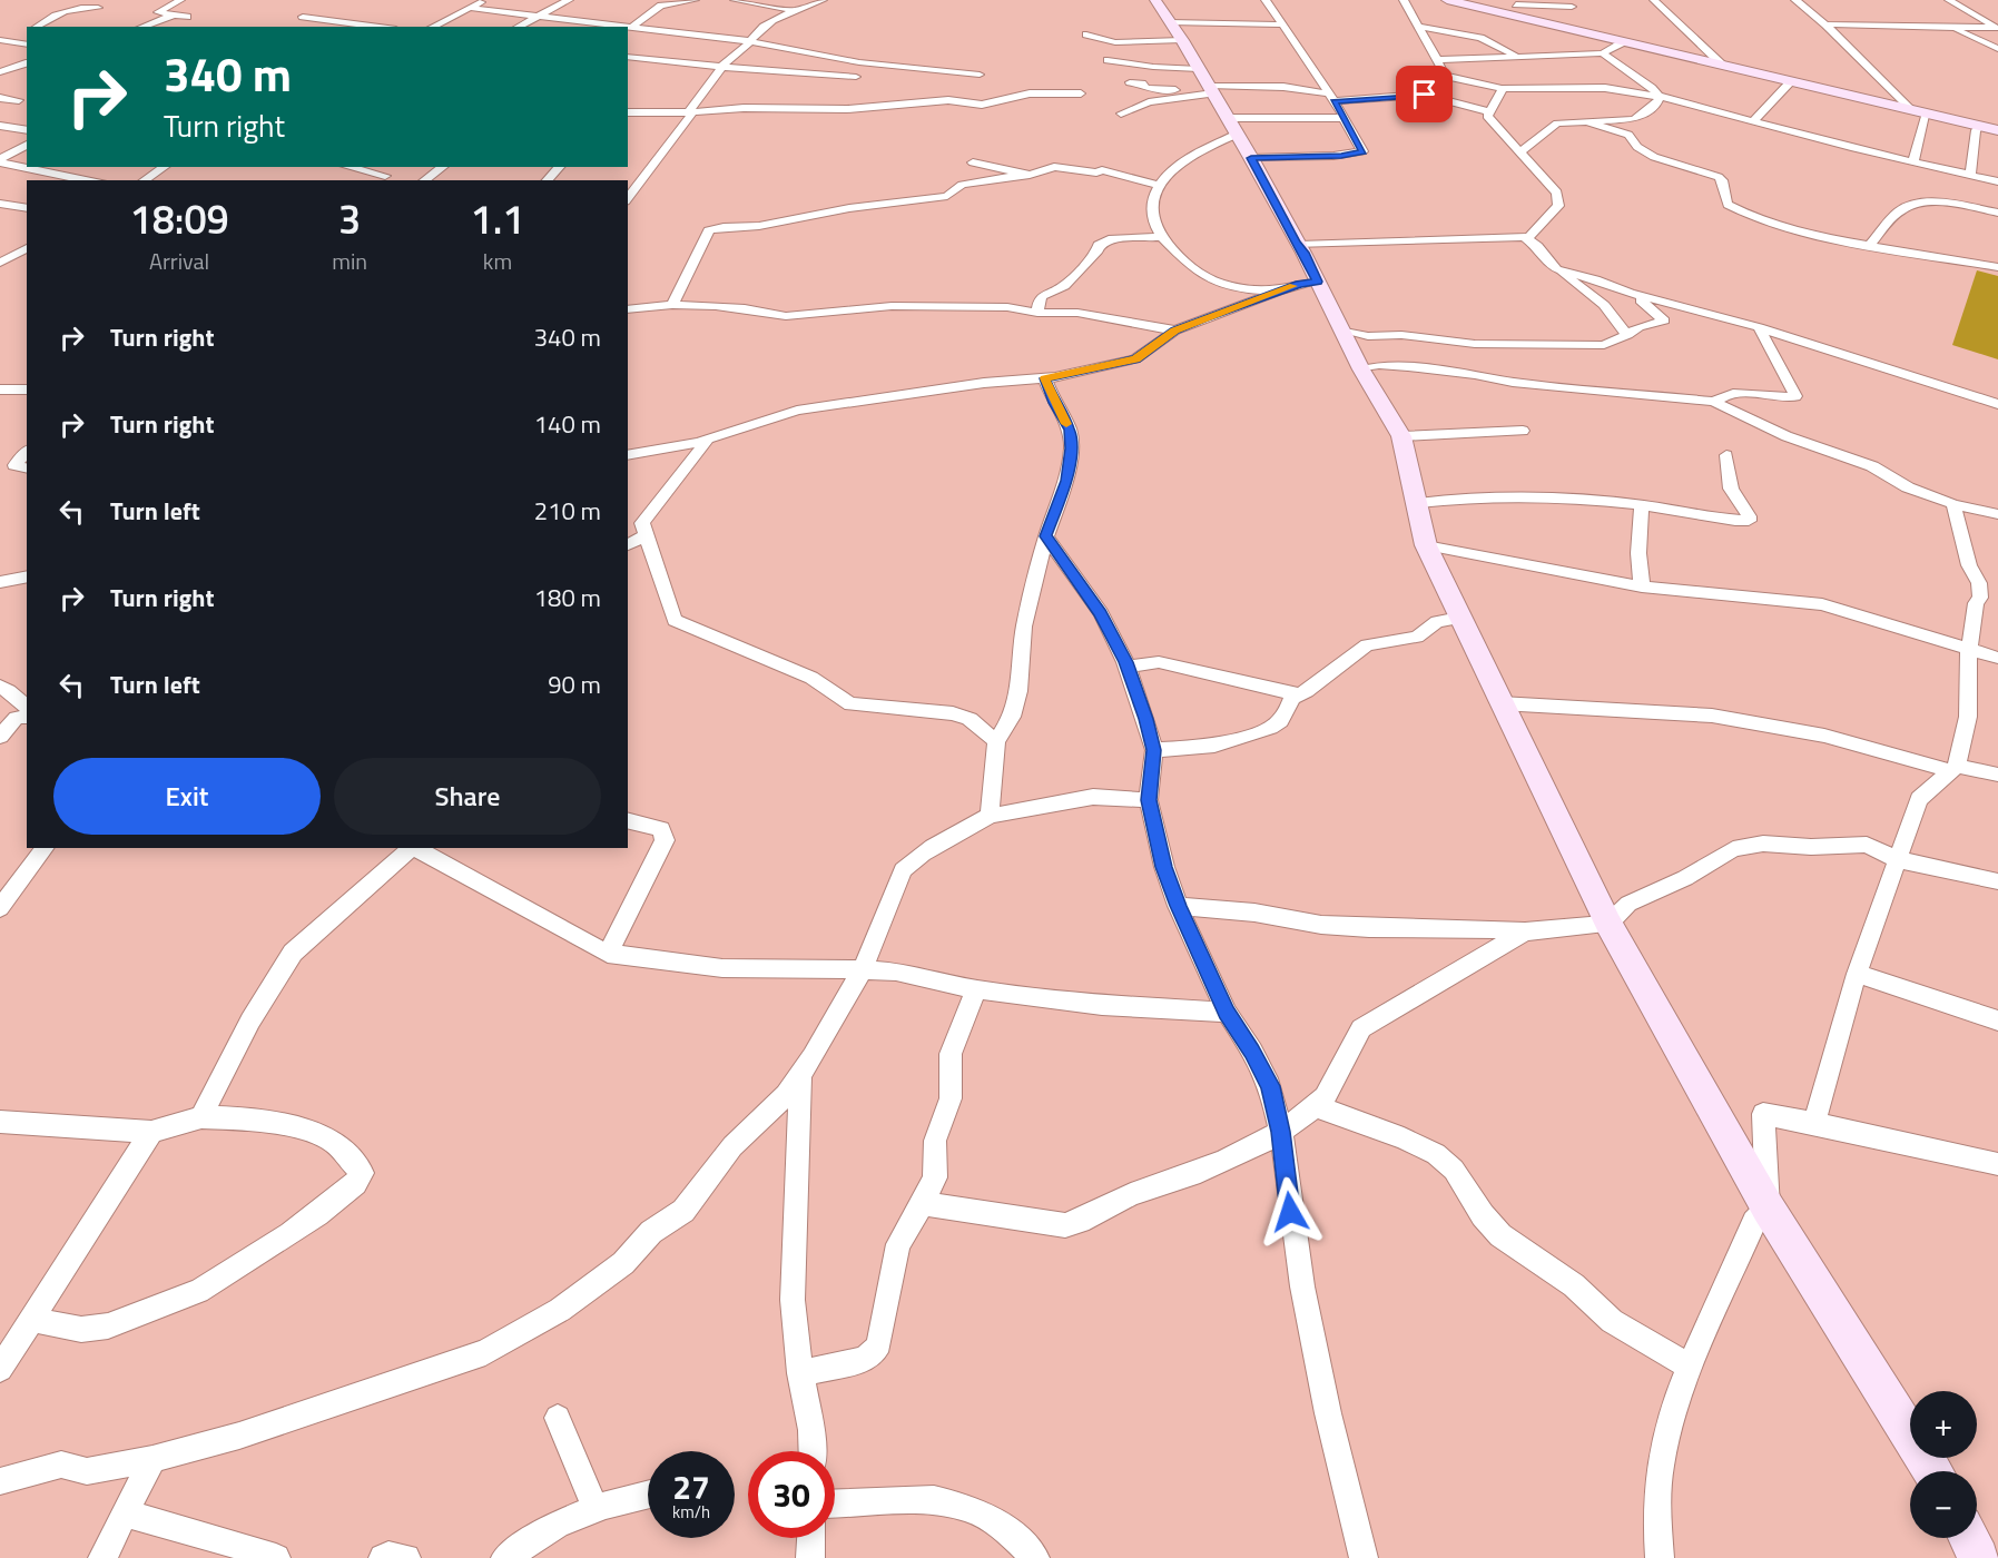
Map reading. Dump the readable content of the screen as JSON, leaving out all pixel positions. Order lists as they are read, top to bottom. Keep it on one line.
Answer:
{"page":{"turn":["340 m","Turn right"],"eta":["18:09","Arrival","3","min","1.1","km"],"list":[{"name":"Turn right","value":"340 m"},{"name":"Turn right","value":"140 m"},{"name":"Turn left","value":"210 m"},{"name":"Turn right","value":"180 m"},{"name":"Turn left","value":"90 m"}],"buttons":["Exit","Share"],"map_buttons":["+","−"],"speed":"27 km/h","limit":"30"}}
